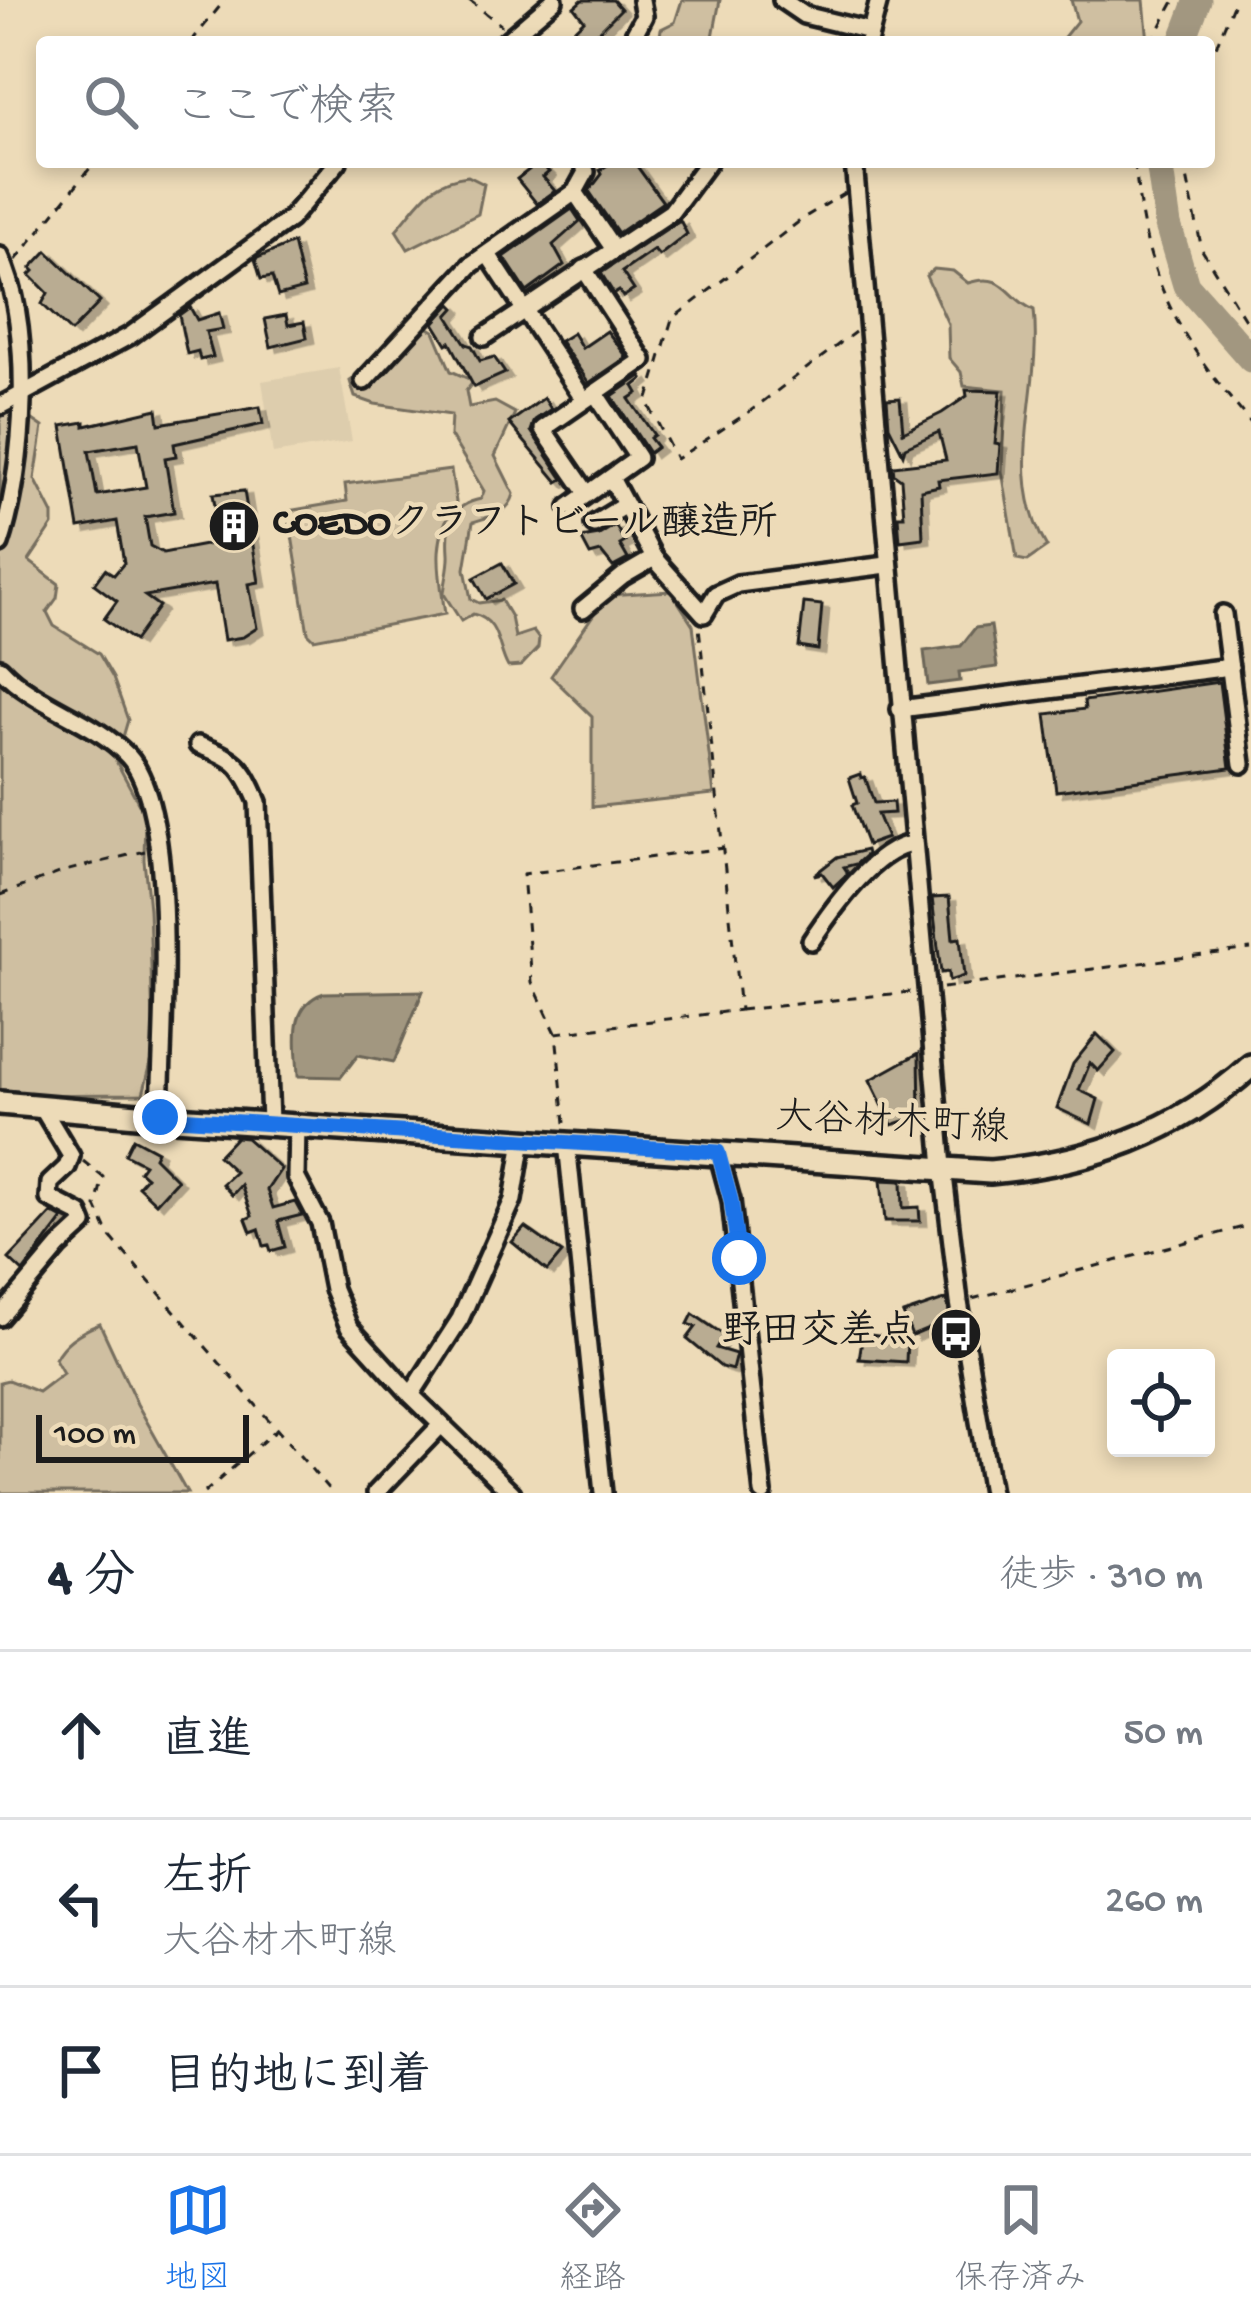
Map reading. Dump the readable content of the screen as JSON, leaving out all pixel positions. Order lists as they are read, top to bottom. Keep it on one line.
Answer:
{"streets":{"main road":["大谷材木町線"]},"places":{"building":["COEDOクラフトビール醸造所"],"bus stop":["野田交差点"]},"scale_bar":"100 m","page":{"search":"ここで検索","scale":"100 m","heading":["4 分","徒歩 · 310 m"],"list":[["直進","50 m"],["左折","大谷材木町線","260 m"],"目的地に到着"],"nav":["地図","経路","保存済み"]}}
